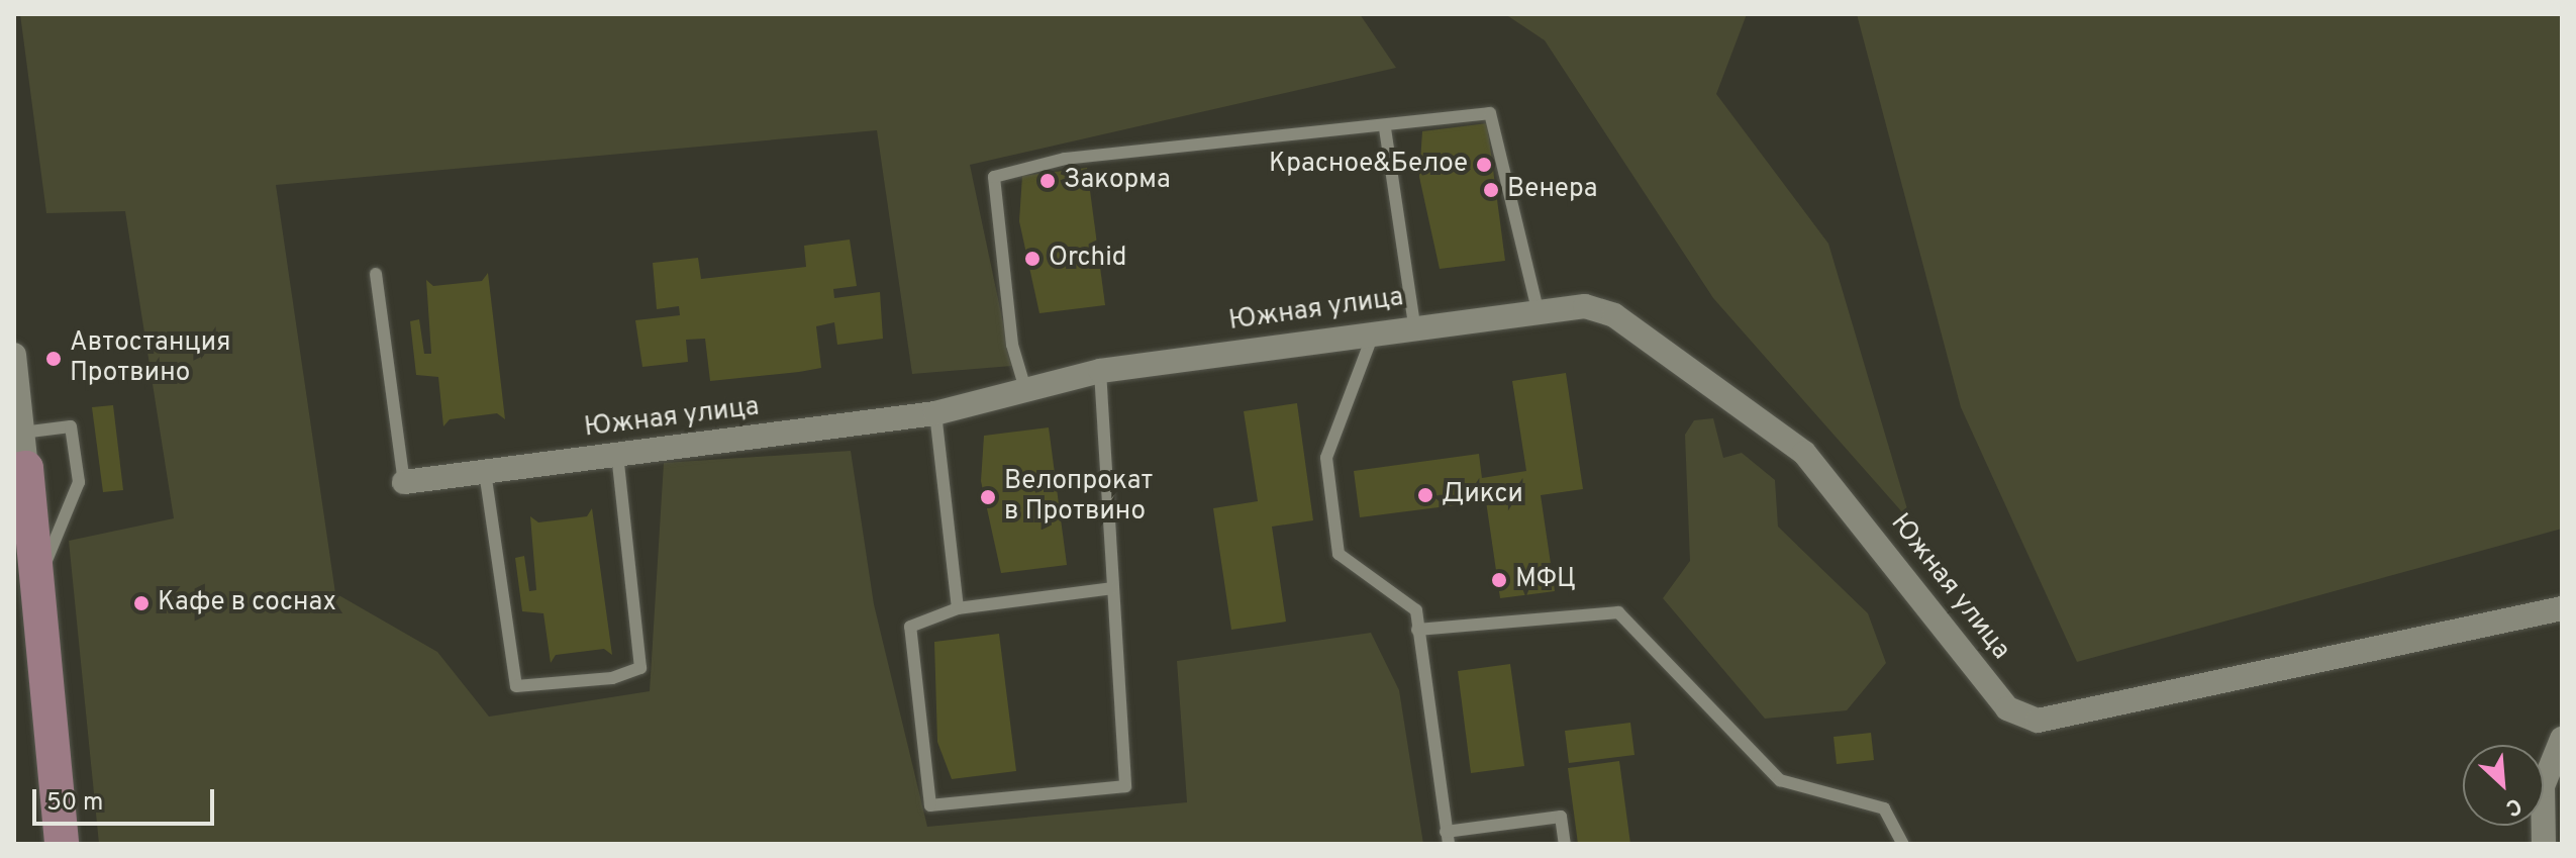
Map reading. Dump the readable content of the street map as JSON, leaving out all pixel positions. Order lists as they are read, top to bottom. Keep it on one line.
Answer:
{"streets":{"street":["Южная улица"]},"places":["Красное&Белое","Закорма","Венера","Orchid","Автостанция Протвино","Дикси","Велопрокат в Протвино","МФЦ","Кафе в соснах"],"scale_bar":"50 m","north":"bottom right"}
